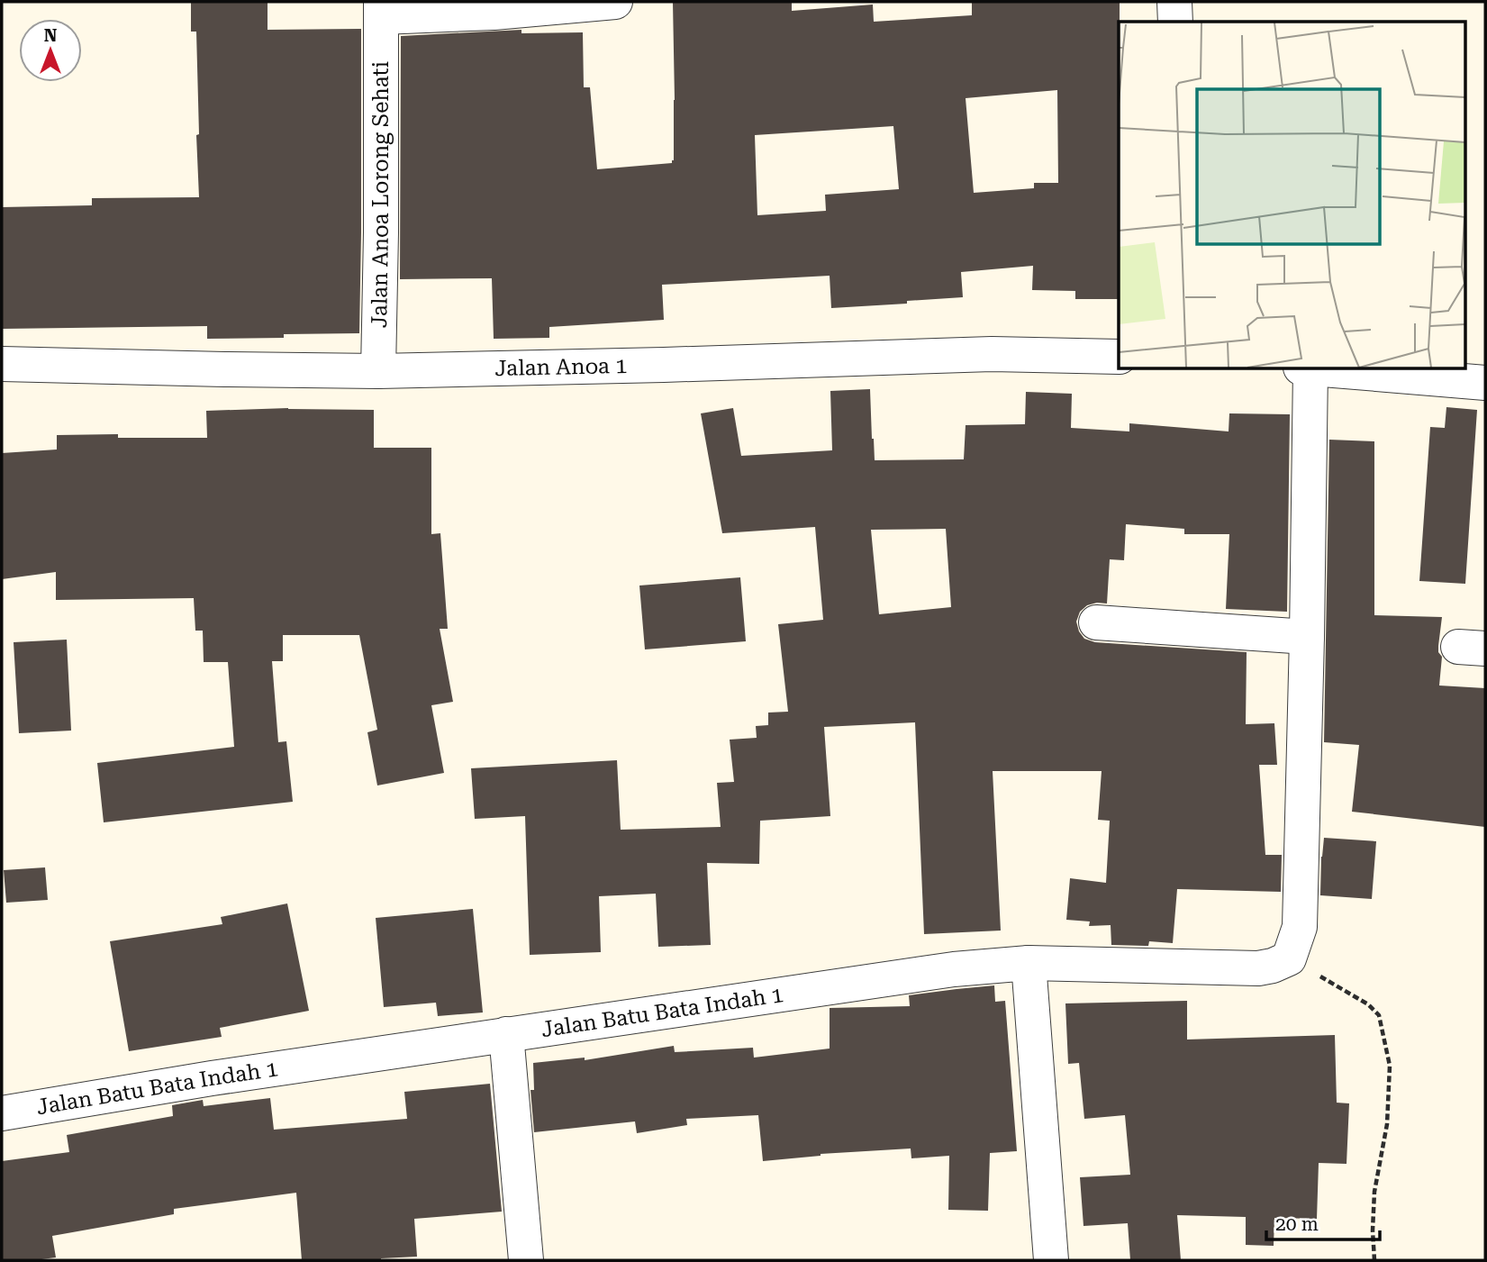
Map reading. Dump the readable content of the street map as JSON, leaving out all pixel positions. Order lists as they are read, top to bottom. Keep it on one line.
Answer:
{"streets":{"street":["Jalan Anoa Lorong Sehati","Jalan Anoa 1","Jalan Batu Bata Indah 1"]},"crossings":[["Jalan Anoa Lorong Sehati","Jalan Anoa 1"]],"scale_bar":"20 m","north":"top"}
